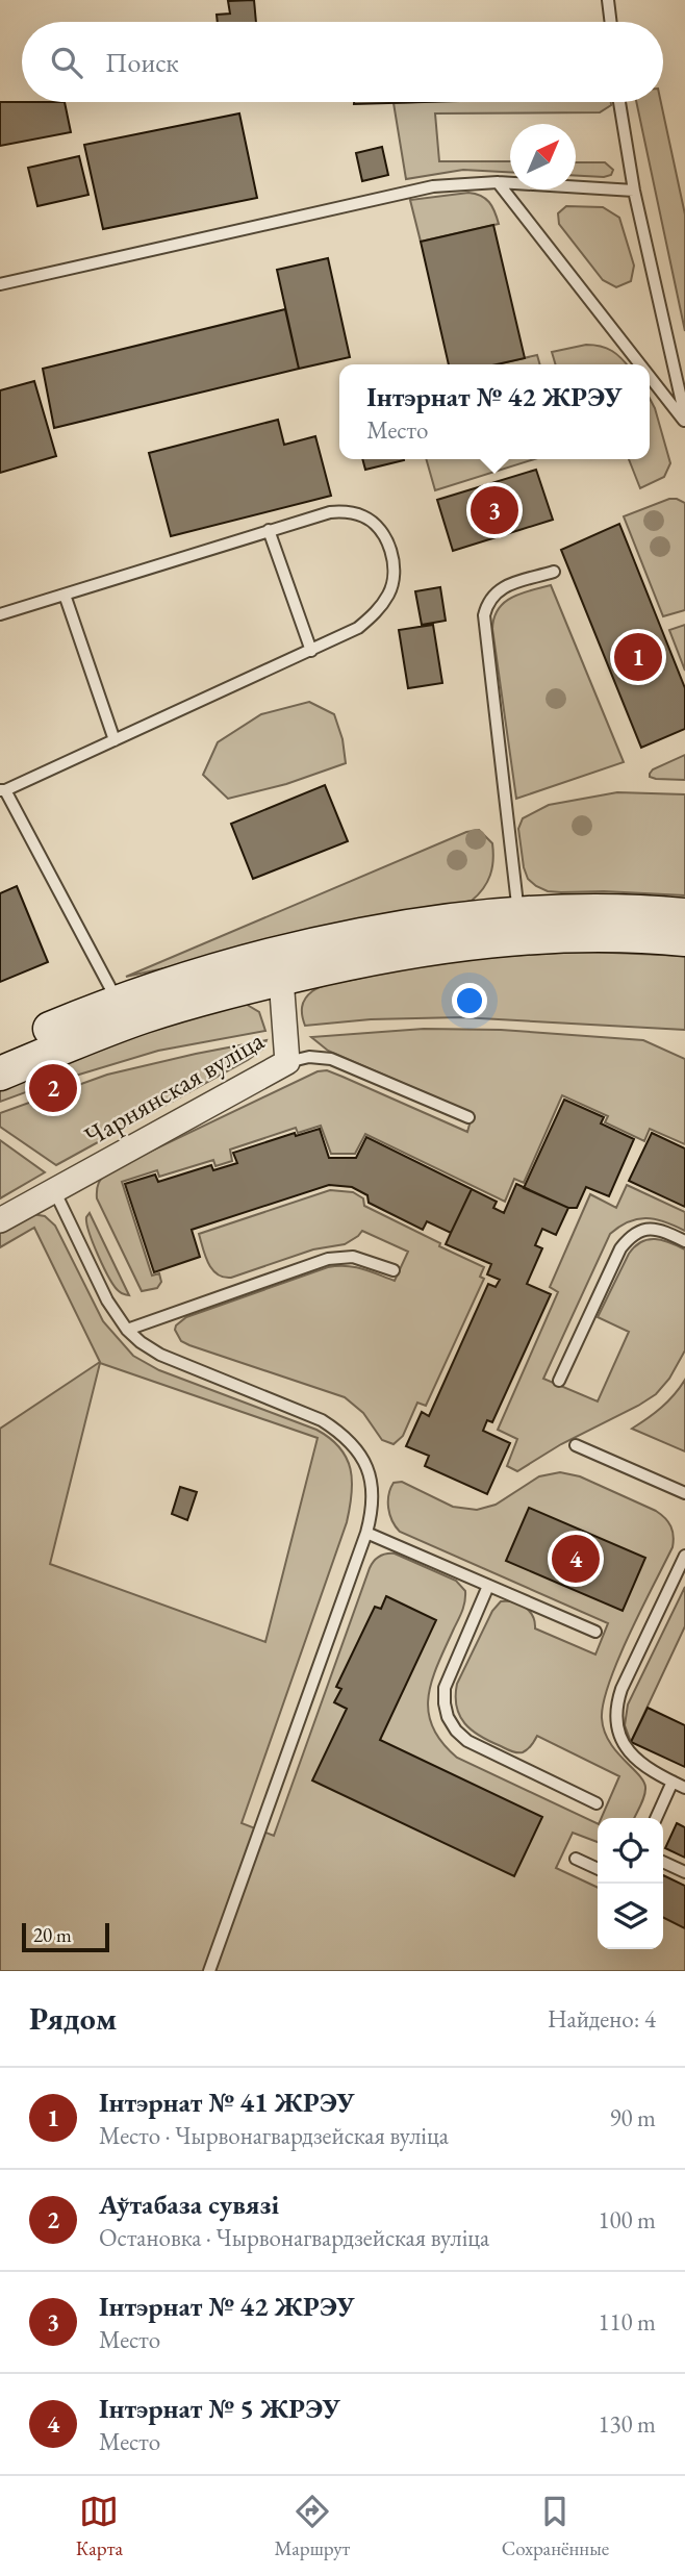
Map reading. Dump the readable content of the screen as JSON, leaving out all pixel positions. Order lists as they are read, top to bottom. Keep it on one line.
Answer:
{"streets":{"street":["Чарнянская вуліца"]},"scale_bar":"20 m","north":"top right","page":{"search":"Поиск","popup":["Інтэрнат № 42 ЖРЭУ","Место"],"pins":["3","1","2","4"],"scale":"20 m","heading":["Рядом","Найдено: 4"],"list":[{"mark":"1","name":"Інтэрнат № 41 ЖРЭУ","note":"Место · Чырвонагвардзейская вуліца","value":"90 m"},{"mark":"2","name":"Аўтабаза сувязі","note":"Остановка · Чырвонагвардзейская вуліца","value":"100 m"},{"mark":"3","name":"Інтэрнат № 42 ЖРЭУ","note":"Место","value":"110 m"},{"mark":"4","name":"Інтэрнат № 5 ЖРЭУ","note":"Место","value":"130 m"}],"nav":["Карта","Маршрут","Сохранённые"]}}
